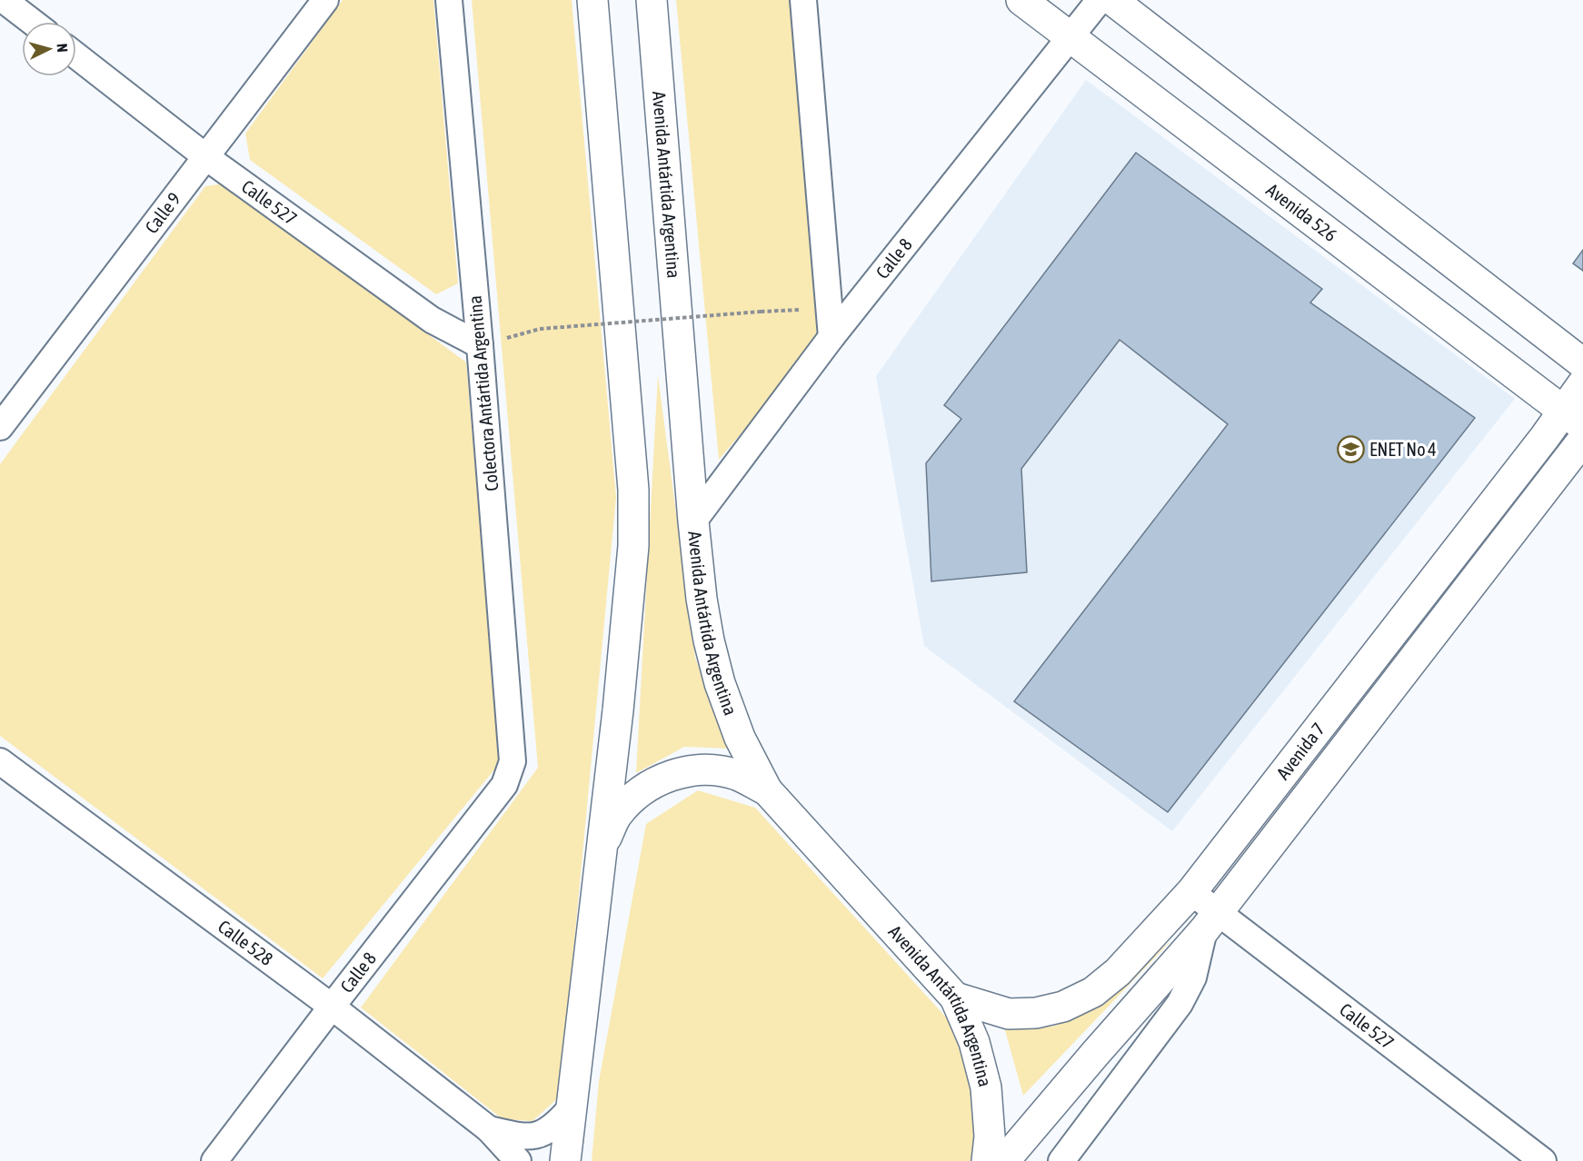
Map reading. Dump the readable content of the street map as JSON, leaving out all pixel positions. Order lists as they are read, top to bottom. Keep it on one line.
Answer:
{"streets":{"main road":["Avenida Antártida Argentina","Avenida 526","Avenida 7"],"street":["Calle 527","Calle 9","Calle 8","Colectora Antártida Argentina","Calle 528"]},"crossings":[["Avenida Antártida Argentina","Calle 8"],["Avenida Antártida Argentina","Avenida 7"],["Calle 527","Calle 9"],["Calle 527","Colectora Antártida Argentina"],["Calle 527","Avenida 7"],["Avenida 526","Calle 8"],["Avenida 526","Avenida 7"],["Calle 8","Colectora Antártida Argentina"],["Calle 8","Calle 528"]],"places":{"school or university":["ENET No 4"]},"north":"right"}
